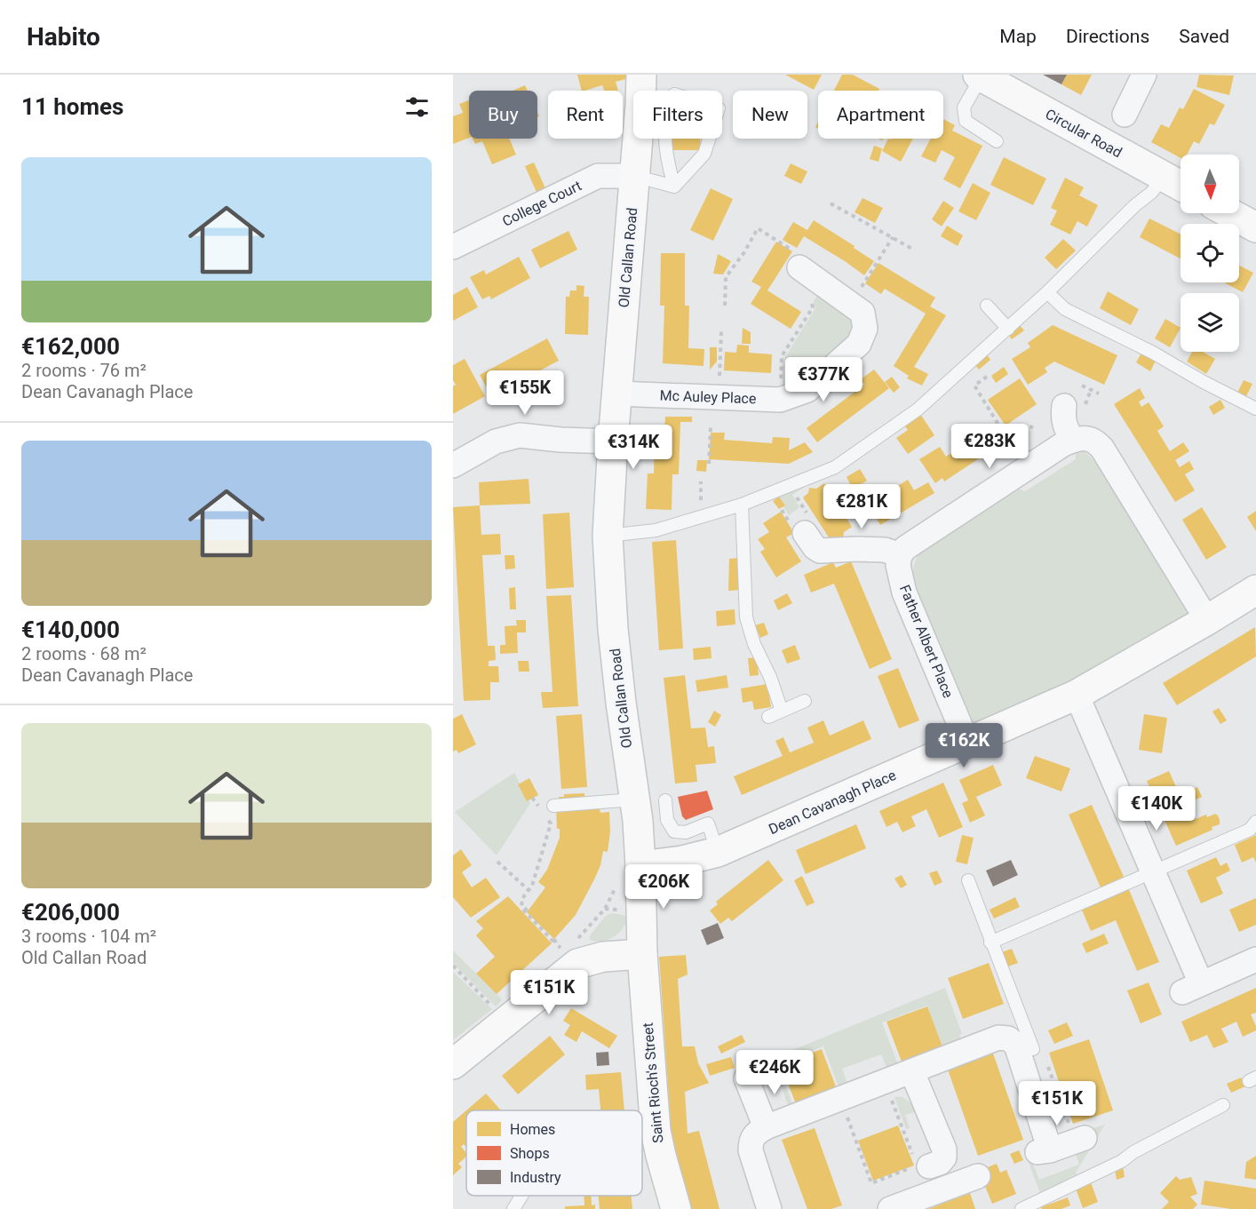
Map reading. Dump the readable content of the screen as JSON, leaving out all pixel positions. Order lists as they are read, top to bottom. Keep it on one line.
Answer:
{"streets":{"street":["Circular Road","College Court","Old Callan Road","Mc Auley Place","Father Albert Place","Dean Cavanagh Place","Saint Rioch's Street"]},"crossings":[["College Court","Old Callan Road"],["Old Callan Road","Mc Auley Place"],["Old Callan Road","Dean Cavanagh Place"],["Old Callan Road","Saint Rioch's Street"],["Father Albert Place","Dean Cavanagh Place"]],"legend":["Homes","Shops","Industry"],"north":"bottom","page":{"header":"Habito","nav":["Map","Directions","Saved"],"heading":"11 homes","chip":["Buy","Rent","Filters","New","Apartment"],"list":[{"name":"€162,000","note":"2 rooms · 76 m² · Dean Cavanagh Place"},{"name":"€140,000","note":"2 rooms · 68 m² · Dean Cavanagh Place"},{"name":"€206,000","note":"3 rooms · 104 m² · Old Callan Road"}],"price":["€377K","€155K","€283K","€314K","€281K","€162K","€140K","€206K","€151K","€246K","€151K"]}}
